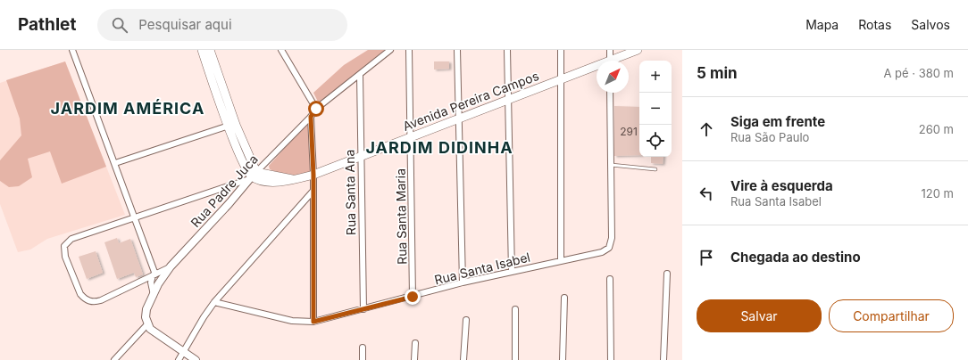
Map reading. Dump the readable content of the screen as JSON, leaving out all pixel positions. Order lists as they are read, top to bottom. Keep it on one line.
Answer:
{"streets":{"main road":["Avenida Pereira Campos"],"street":["Rua Padre Juca","Rua Santa Ana","Rua Santa Maria","Rua Santa Isabel"]},"crossings":[["Avenida Pereira Campos","Rua Padre Juca"],["Avenida Pereira Campos","Rua Santa Ana"],["Avenida Pereira Campos","Rua Santa Maria"],["Rua Padre Juca","Rua Santa Ana"],["Rua Santa Ana","Rua Santa Isabel"],["Rua Santa Maria","Rua Santa Isabel"]],"districts":["JARDIM AMÉRICA","JARDIM DIDINHA"],"house_numbers":["291"],"north":"top right","page":{"header":"Pathlet","search":"Pesquisar aqui","nav":["Mapa","Rotas","Salvos"],"heading":["5 min","A pé · 380 m"],"map_buttons":["+","−"],"list":[["Siga em frente","Rua São Paulo","260 m"],["Vire à esquerda","Rua Santa Isabel","120 m"],"Chegada ao destino"],"buttons":["Salvar","Compartilhar"]}}
